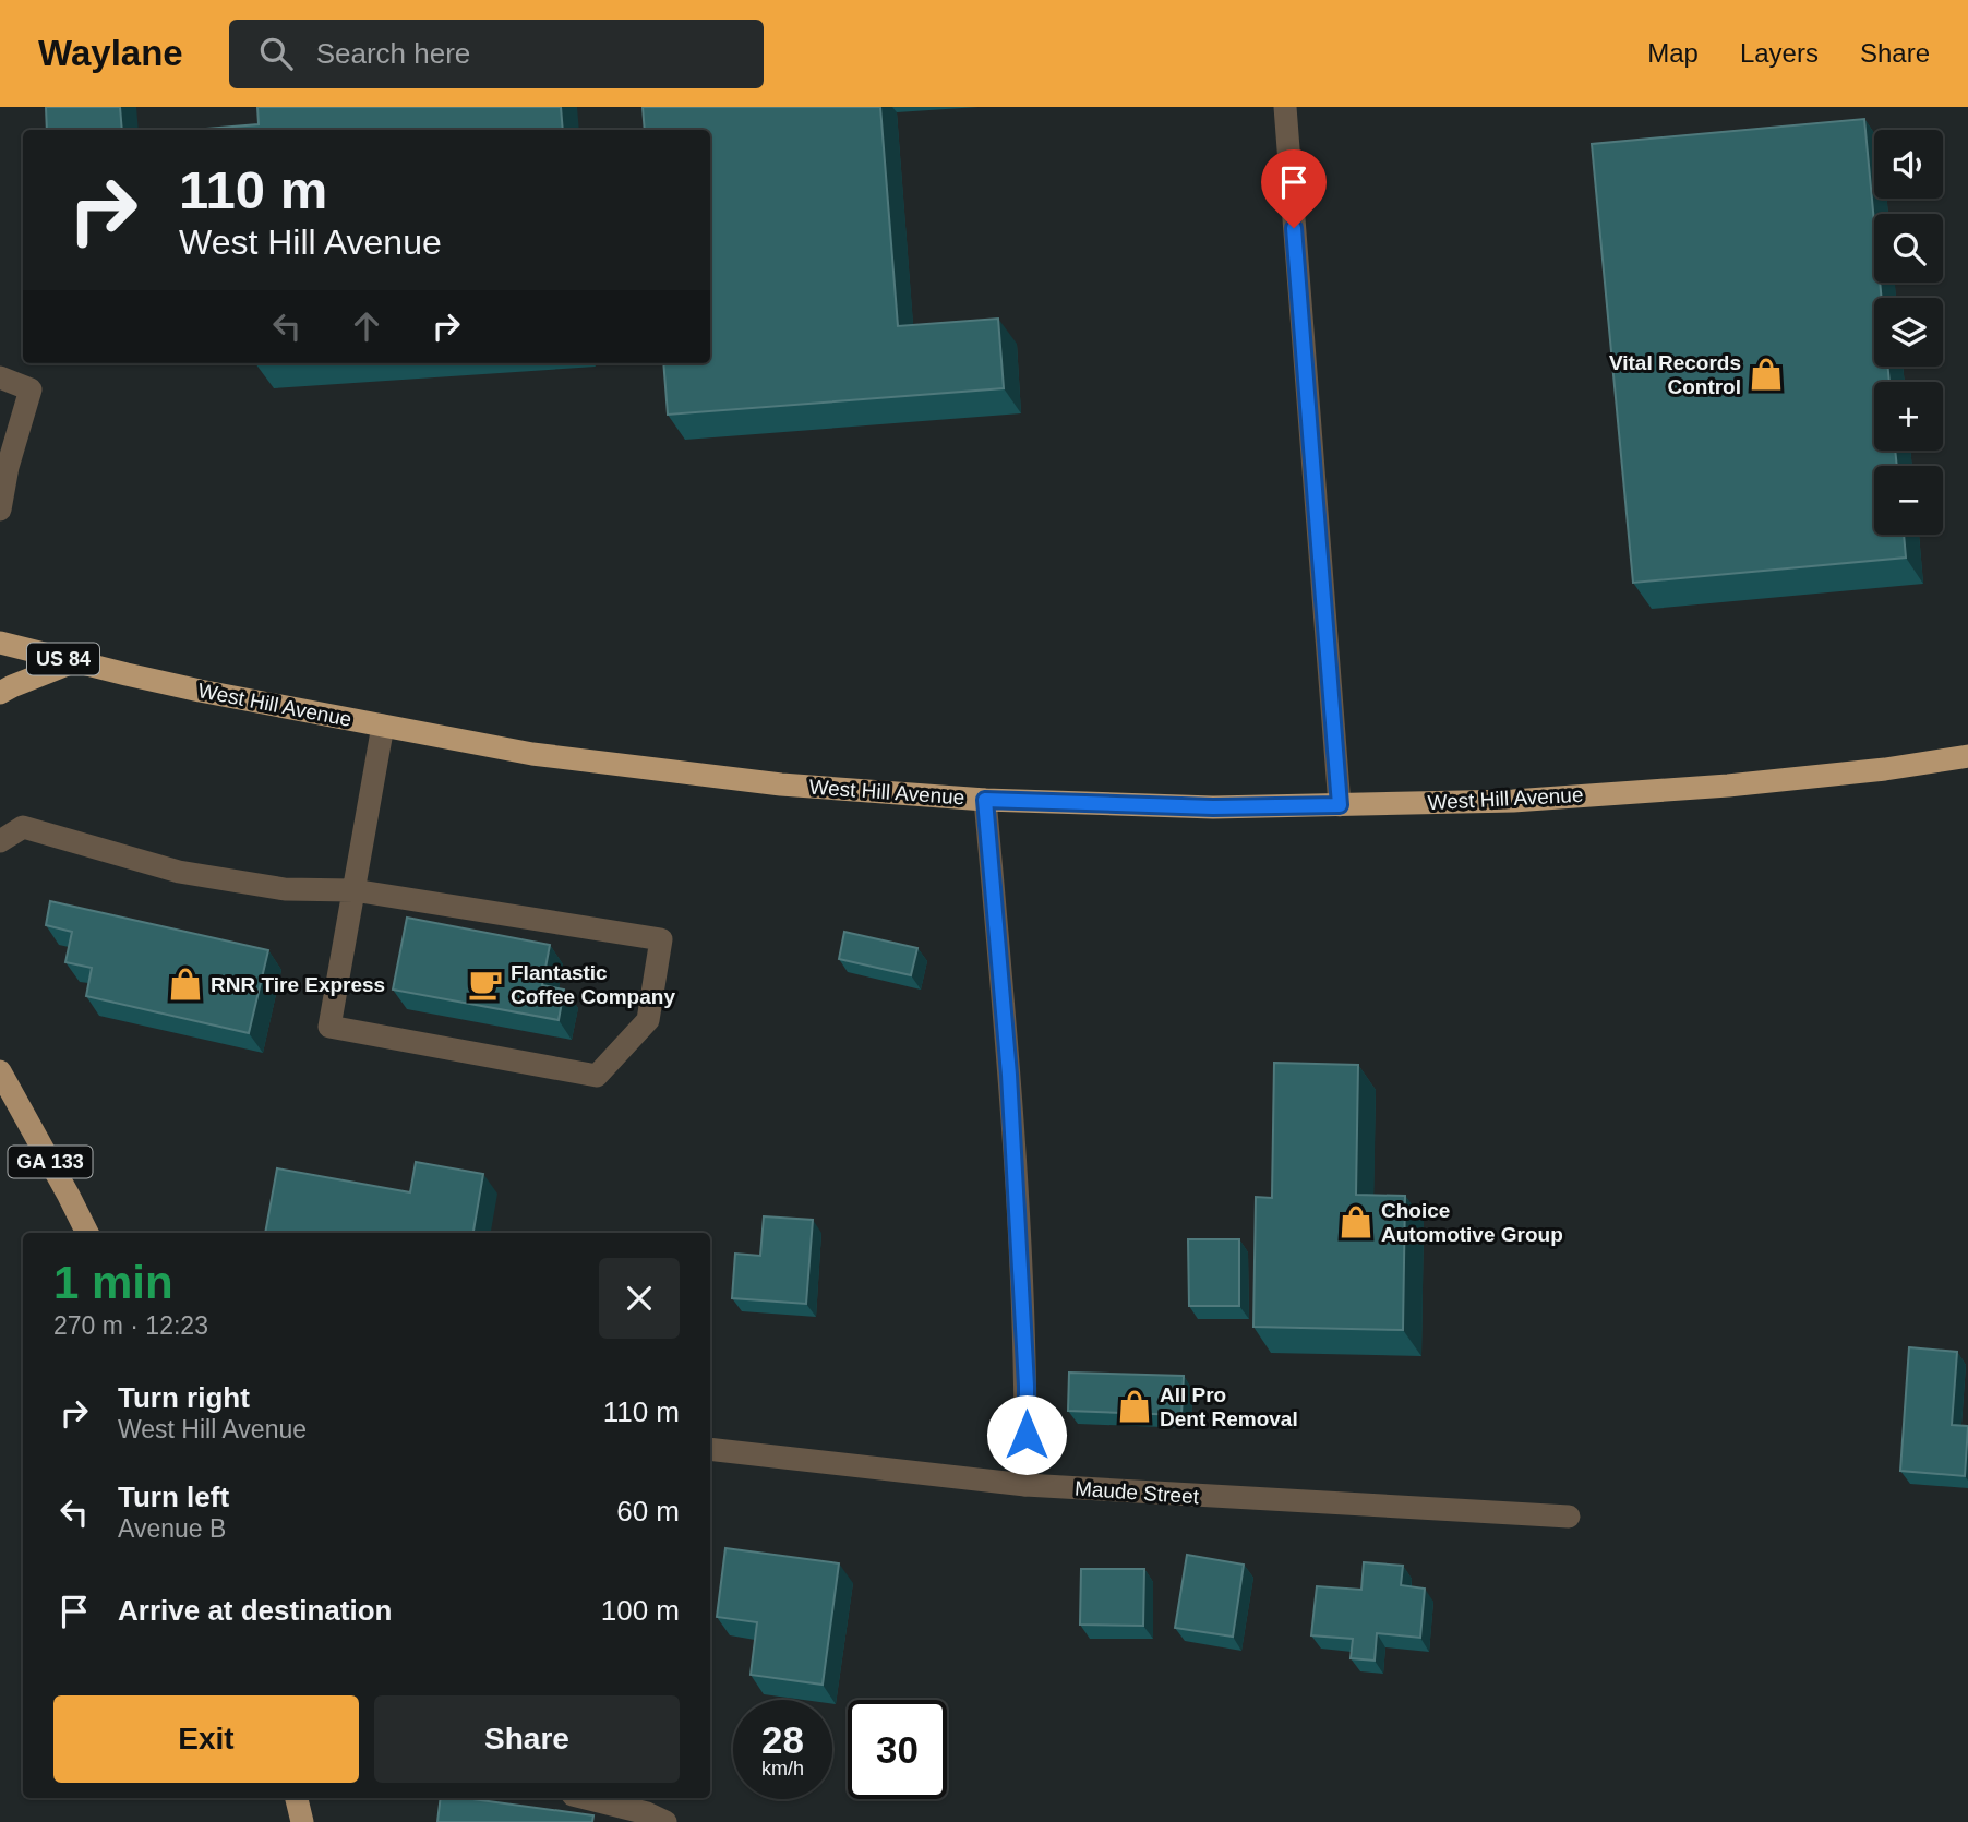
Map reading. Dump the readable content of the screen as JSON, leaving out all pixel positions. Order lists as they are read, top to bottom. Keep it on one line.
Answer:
{"streets":{"highway":["US 84","West Hill Avenue"],"main road":["GA 133"],"street":["Maude Street"]},"places":{"shop":["Vital Records Control","RNR Tire Express","Choice Automotive Group","All Pro Dent Removal"],"cafe":["Flantastic Coffee Company"]},"page":{"header":"Waylane","search":"Search here","nav":["Map","Layers","Share"],"map_buttons":["+","−"],"turn":["110 m","West Hill Avenue"],"heading":["1 min","270 m · 12:23"],"list":[{"name":"Turn right","note":"West Hill Avenue","value":"110 m"},{"name":"Turn left","note":"Avenue B","value":"60 m"},{"name":"Arrive at destination","value":"100 m"}],"buttons":["Exit","Share"],"speed":"28 km/h","limit":"30"}}
